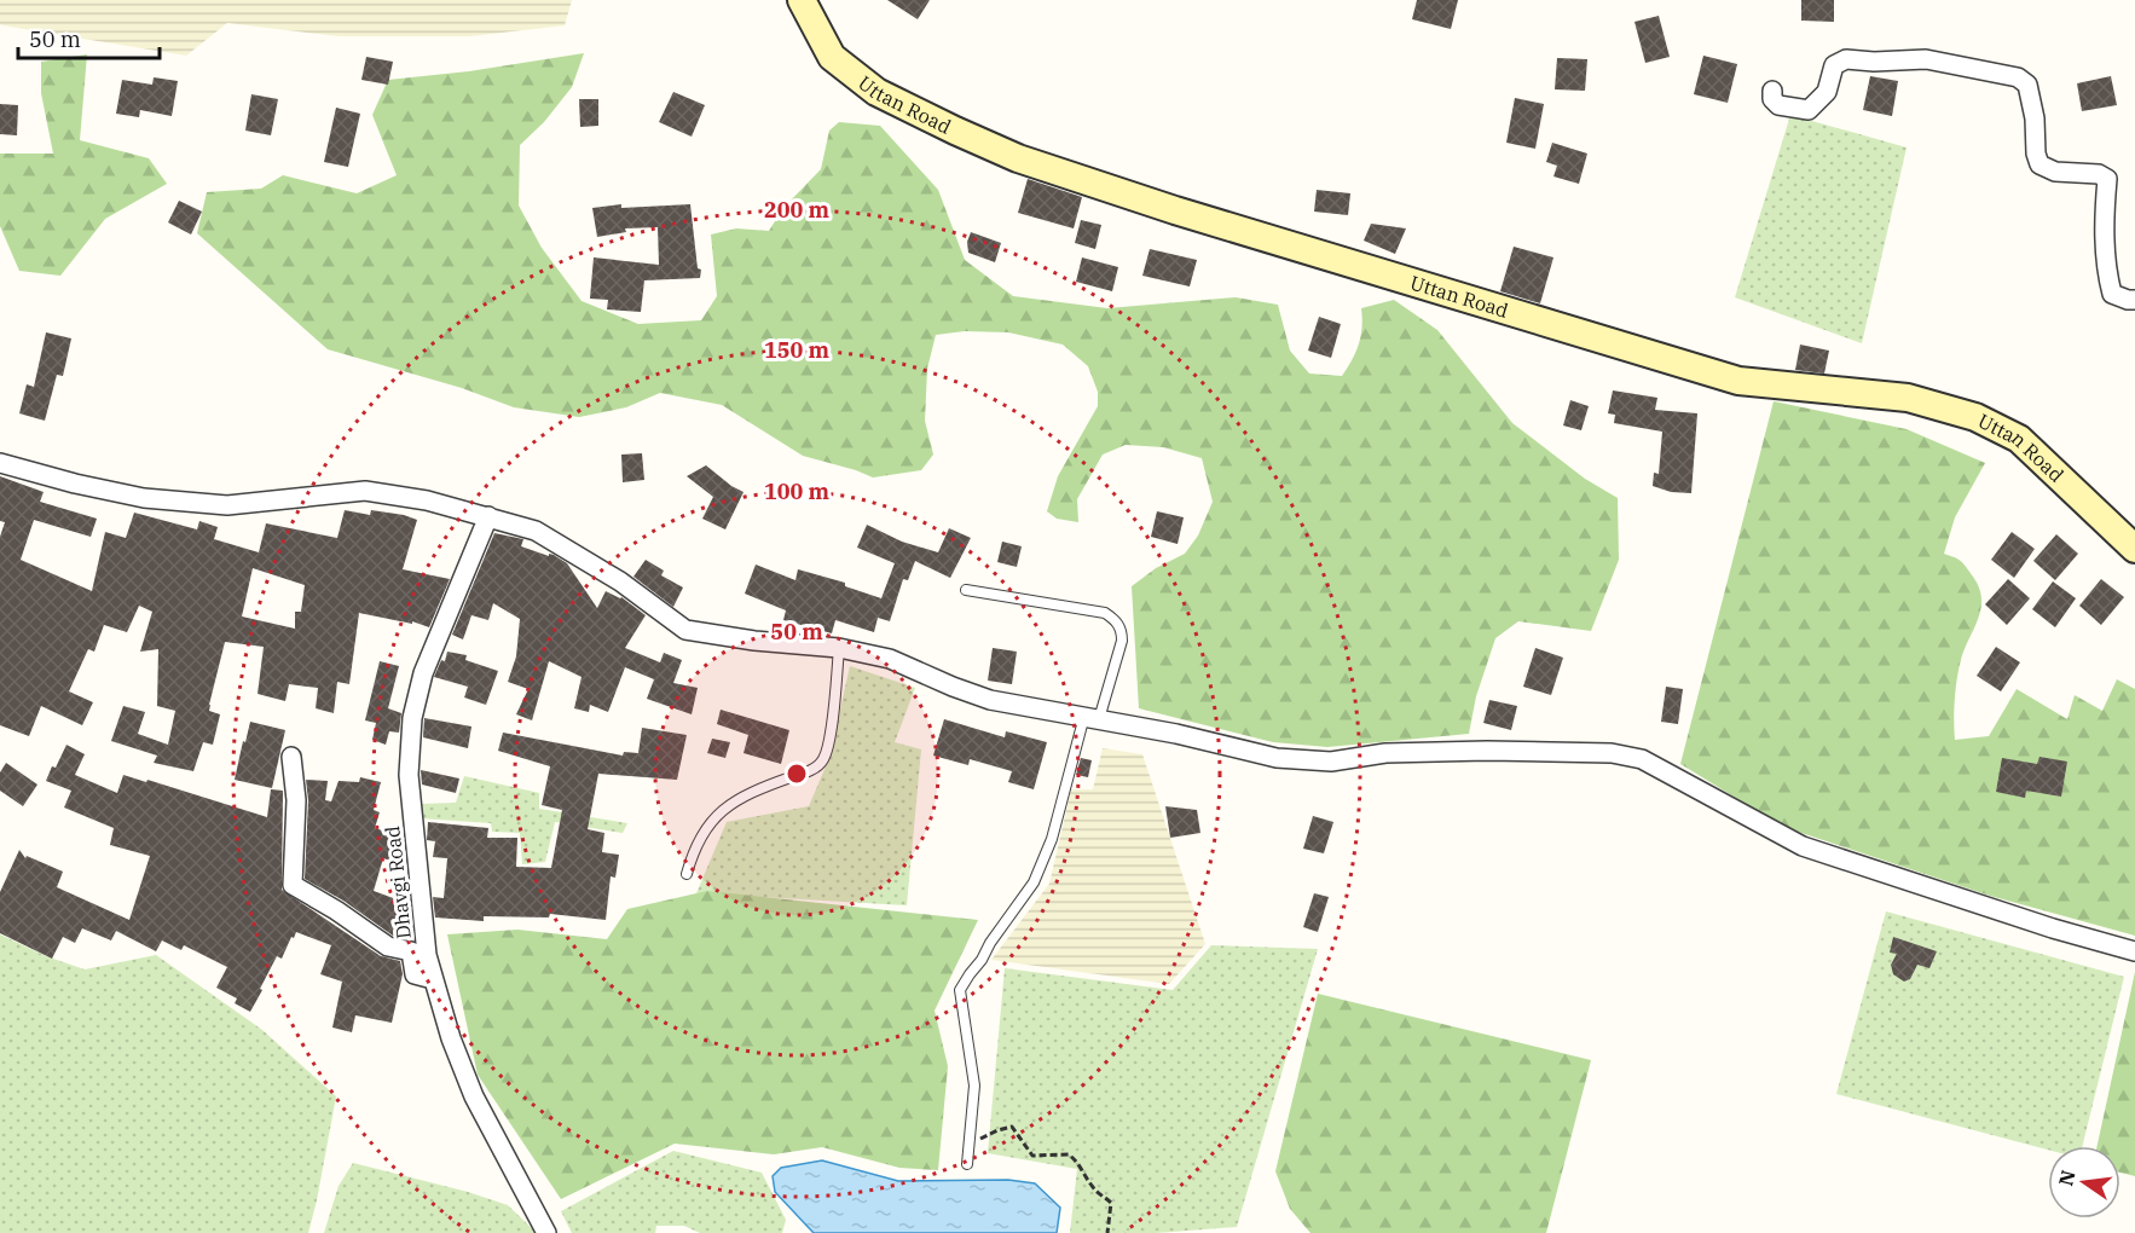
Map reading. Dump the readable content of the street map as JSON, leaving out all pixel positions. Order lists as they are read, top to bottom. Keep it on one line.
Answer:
{"streets":{"main road":["Uttan Road"],"street":["Dhavgi Road"]},"scale_bar":"50 m","north":"left","rings":["200 m","150 m","100 m","50 m"]}
